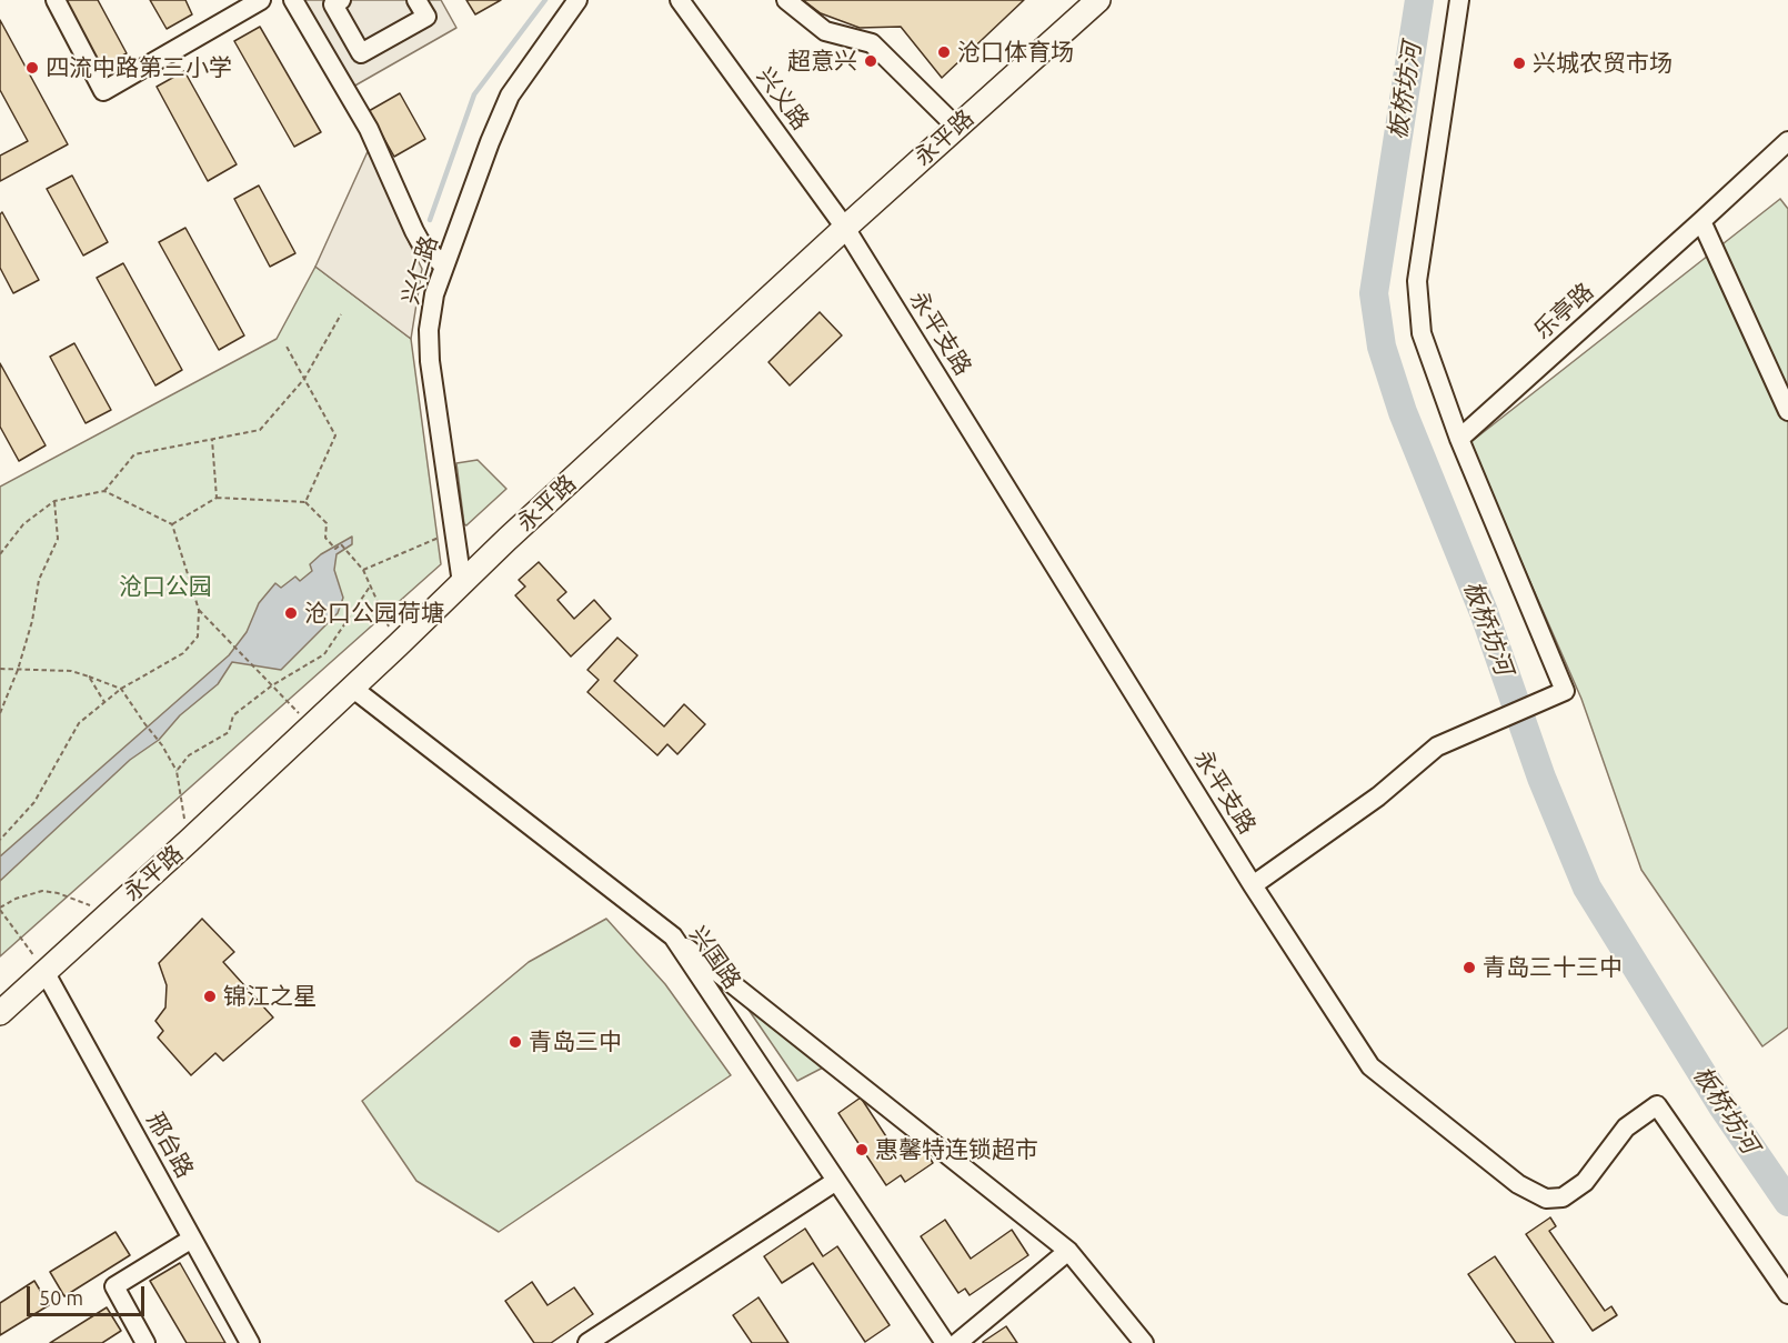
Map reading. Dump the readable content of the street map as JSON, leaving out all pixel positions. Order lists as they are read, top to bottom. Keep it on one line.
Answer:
{"streets":{"main road":["永平路"],"street":["兴义路","兴仁路","乐亭路","永平支路","兴国路","邢台路"]},"crossings":[["兴义路","永平路"],["兴义路","永平支路"],["永平路","兴仁路"],["永平路","永平支路"],["永平路","兴国路"],["永平路","邢台路"]],"water":["板桥坊河"],"parks":["沧口公园"],"places":["沧口体育场","超意兴","兴城农贸市场","四流中路第三小学","沧口公园荷塘","青岛三十三中","锦江之星","青岛三中","惠馨特连锁超市"],"scale_bar":"50 m"}
